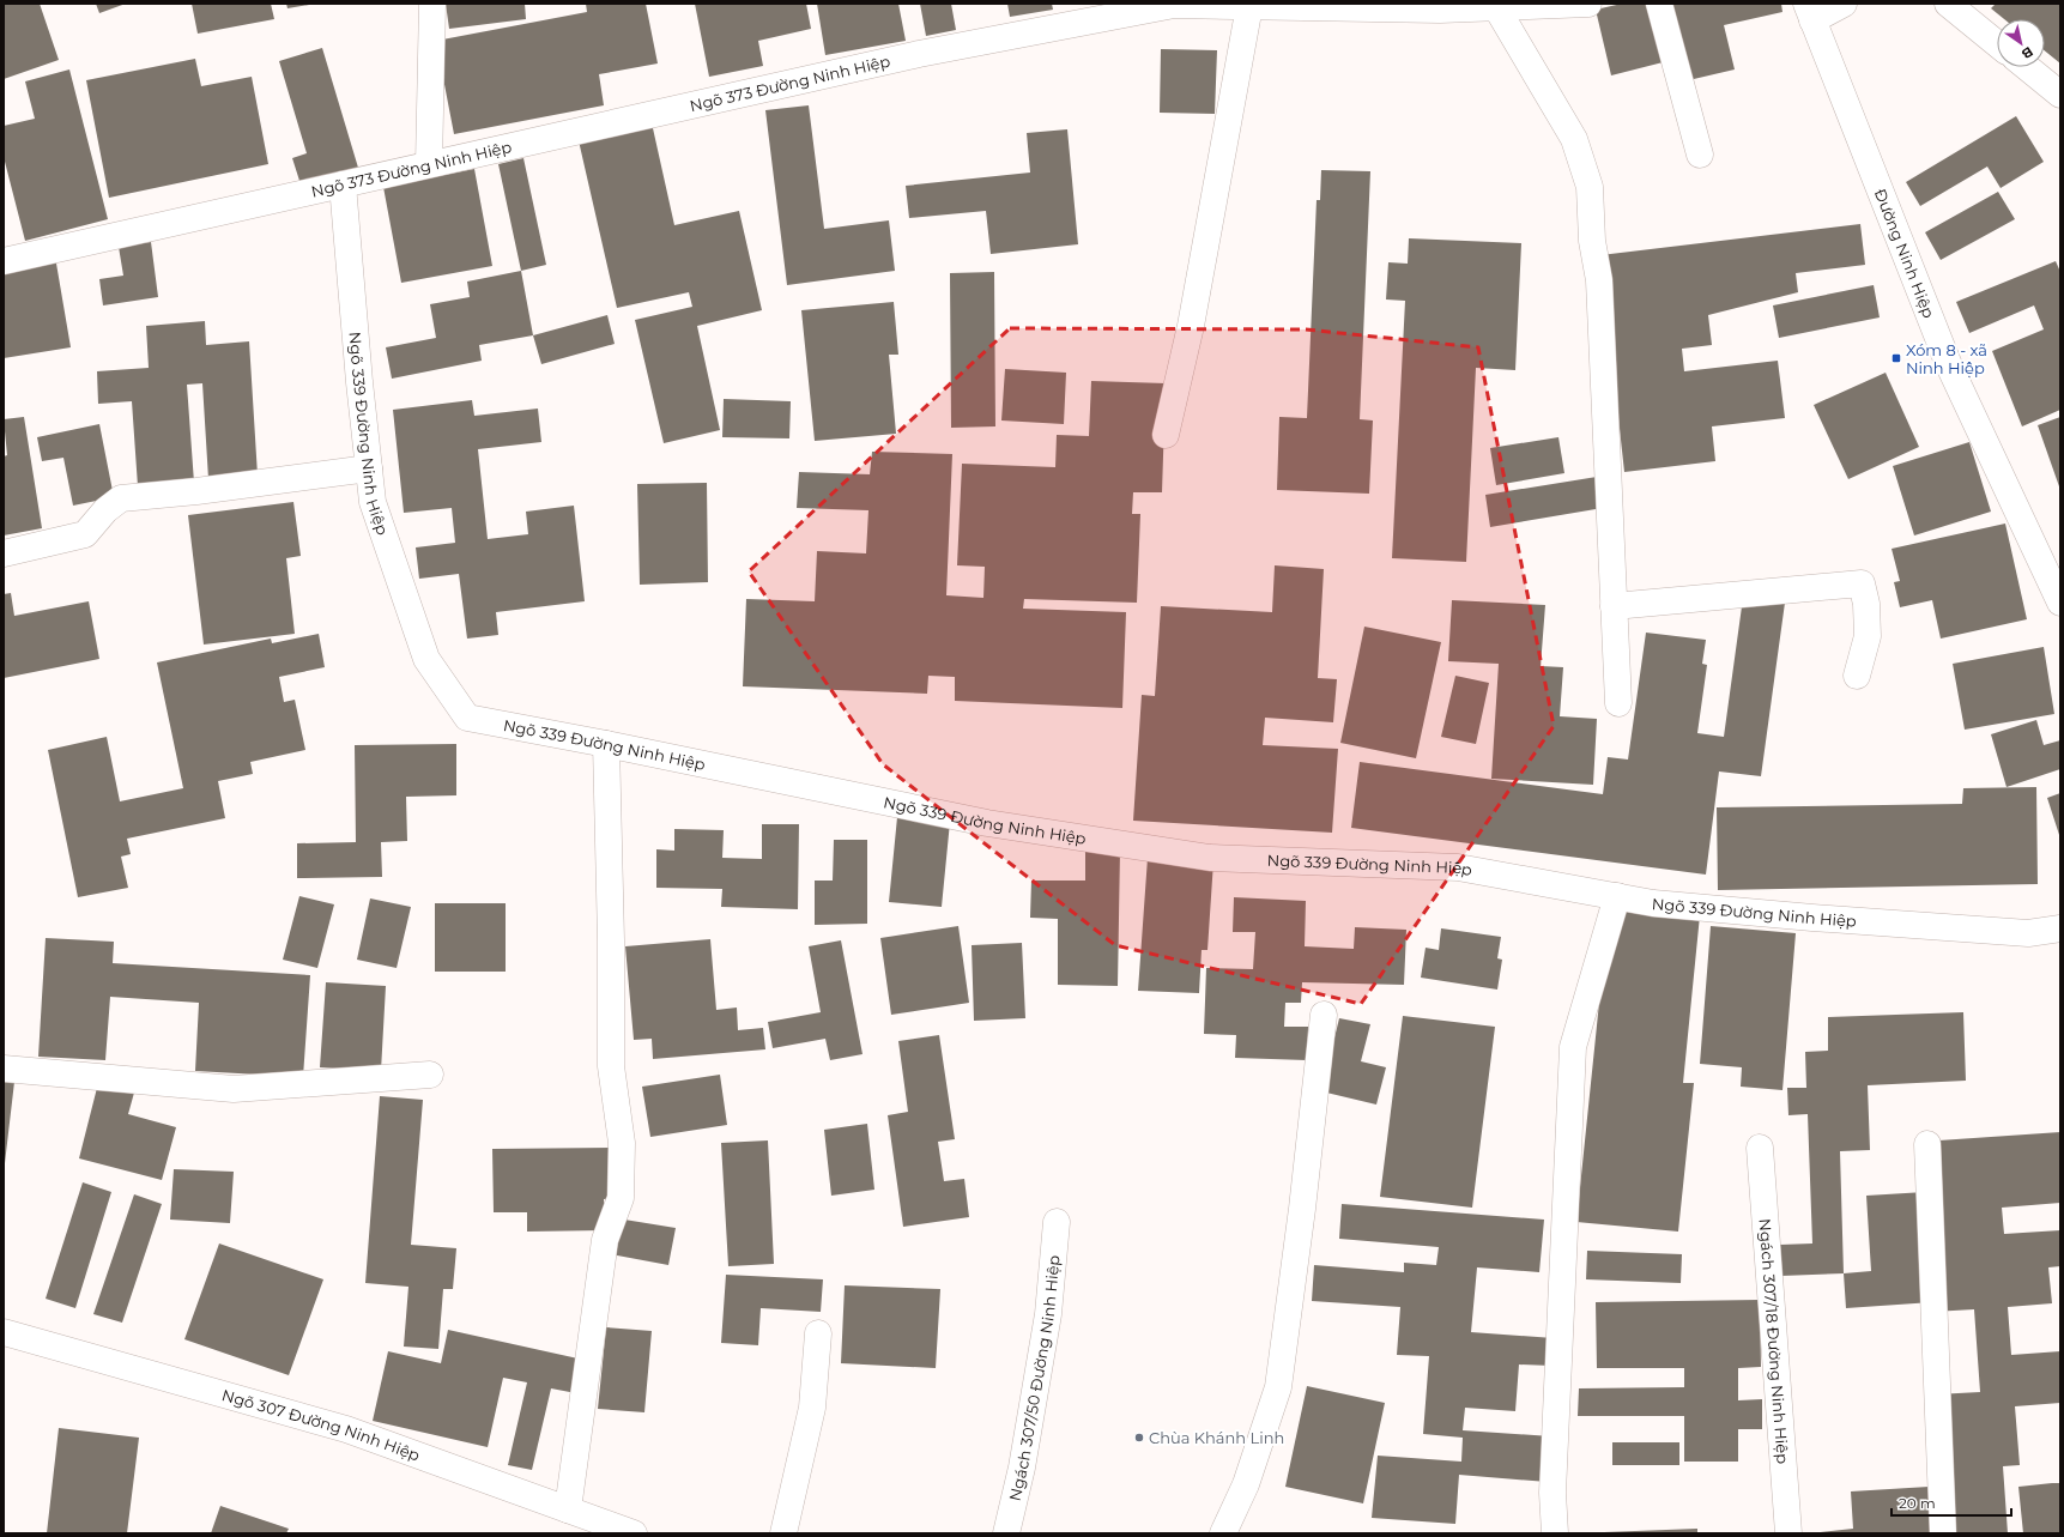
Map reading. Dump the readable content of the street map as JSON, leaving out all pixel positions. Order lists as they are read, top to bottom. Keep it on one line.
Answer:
{"streets":{"street":["Ngõ 373 Đường Ninh Hiệp","Đường Ninh Hiệp","Ngõ 339 Đường Ninh Hiệp","Ngách 307/18 Đường Ninh Hiệp","Ngách 307/50 Đường Ninh Hiệp","Ngõ 307 Đường Ninh Hiệp"]},"crossings":[["Ngõ 373 Đường Ninh Hiệp","Ngõ 339 Đường Ninh Hiệp"]],"places":{"transit":["Xóm 8 - xã Ninh Hiệp"],"other":["Chùa Khánh Linh"]},"scale_bar":"20 m","north":"bottom right"}
